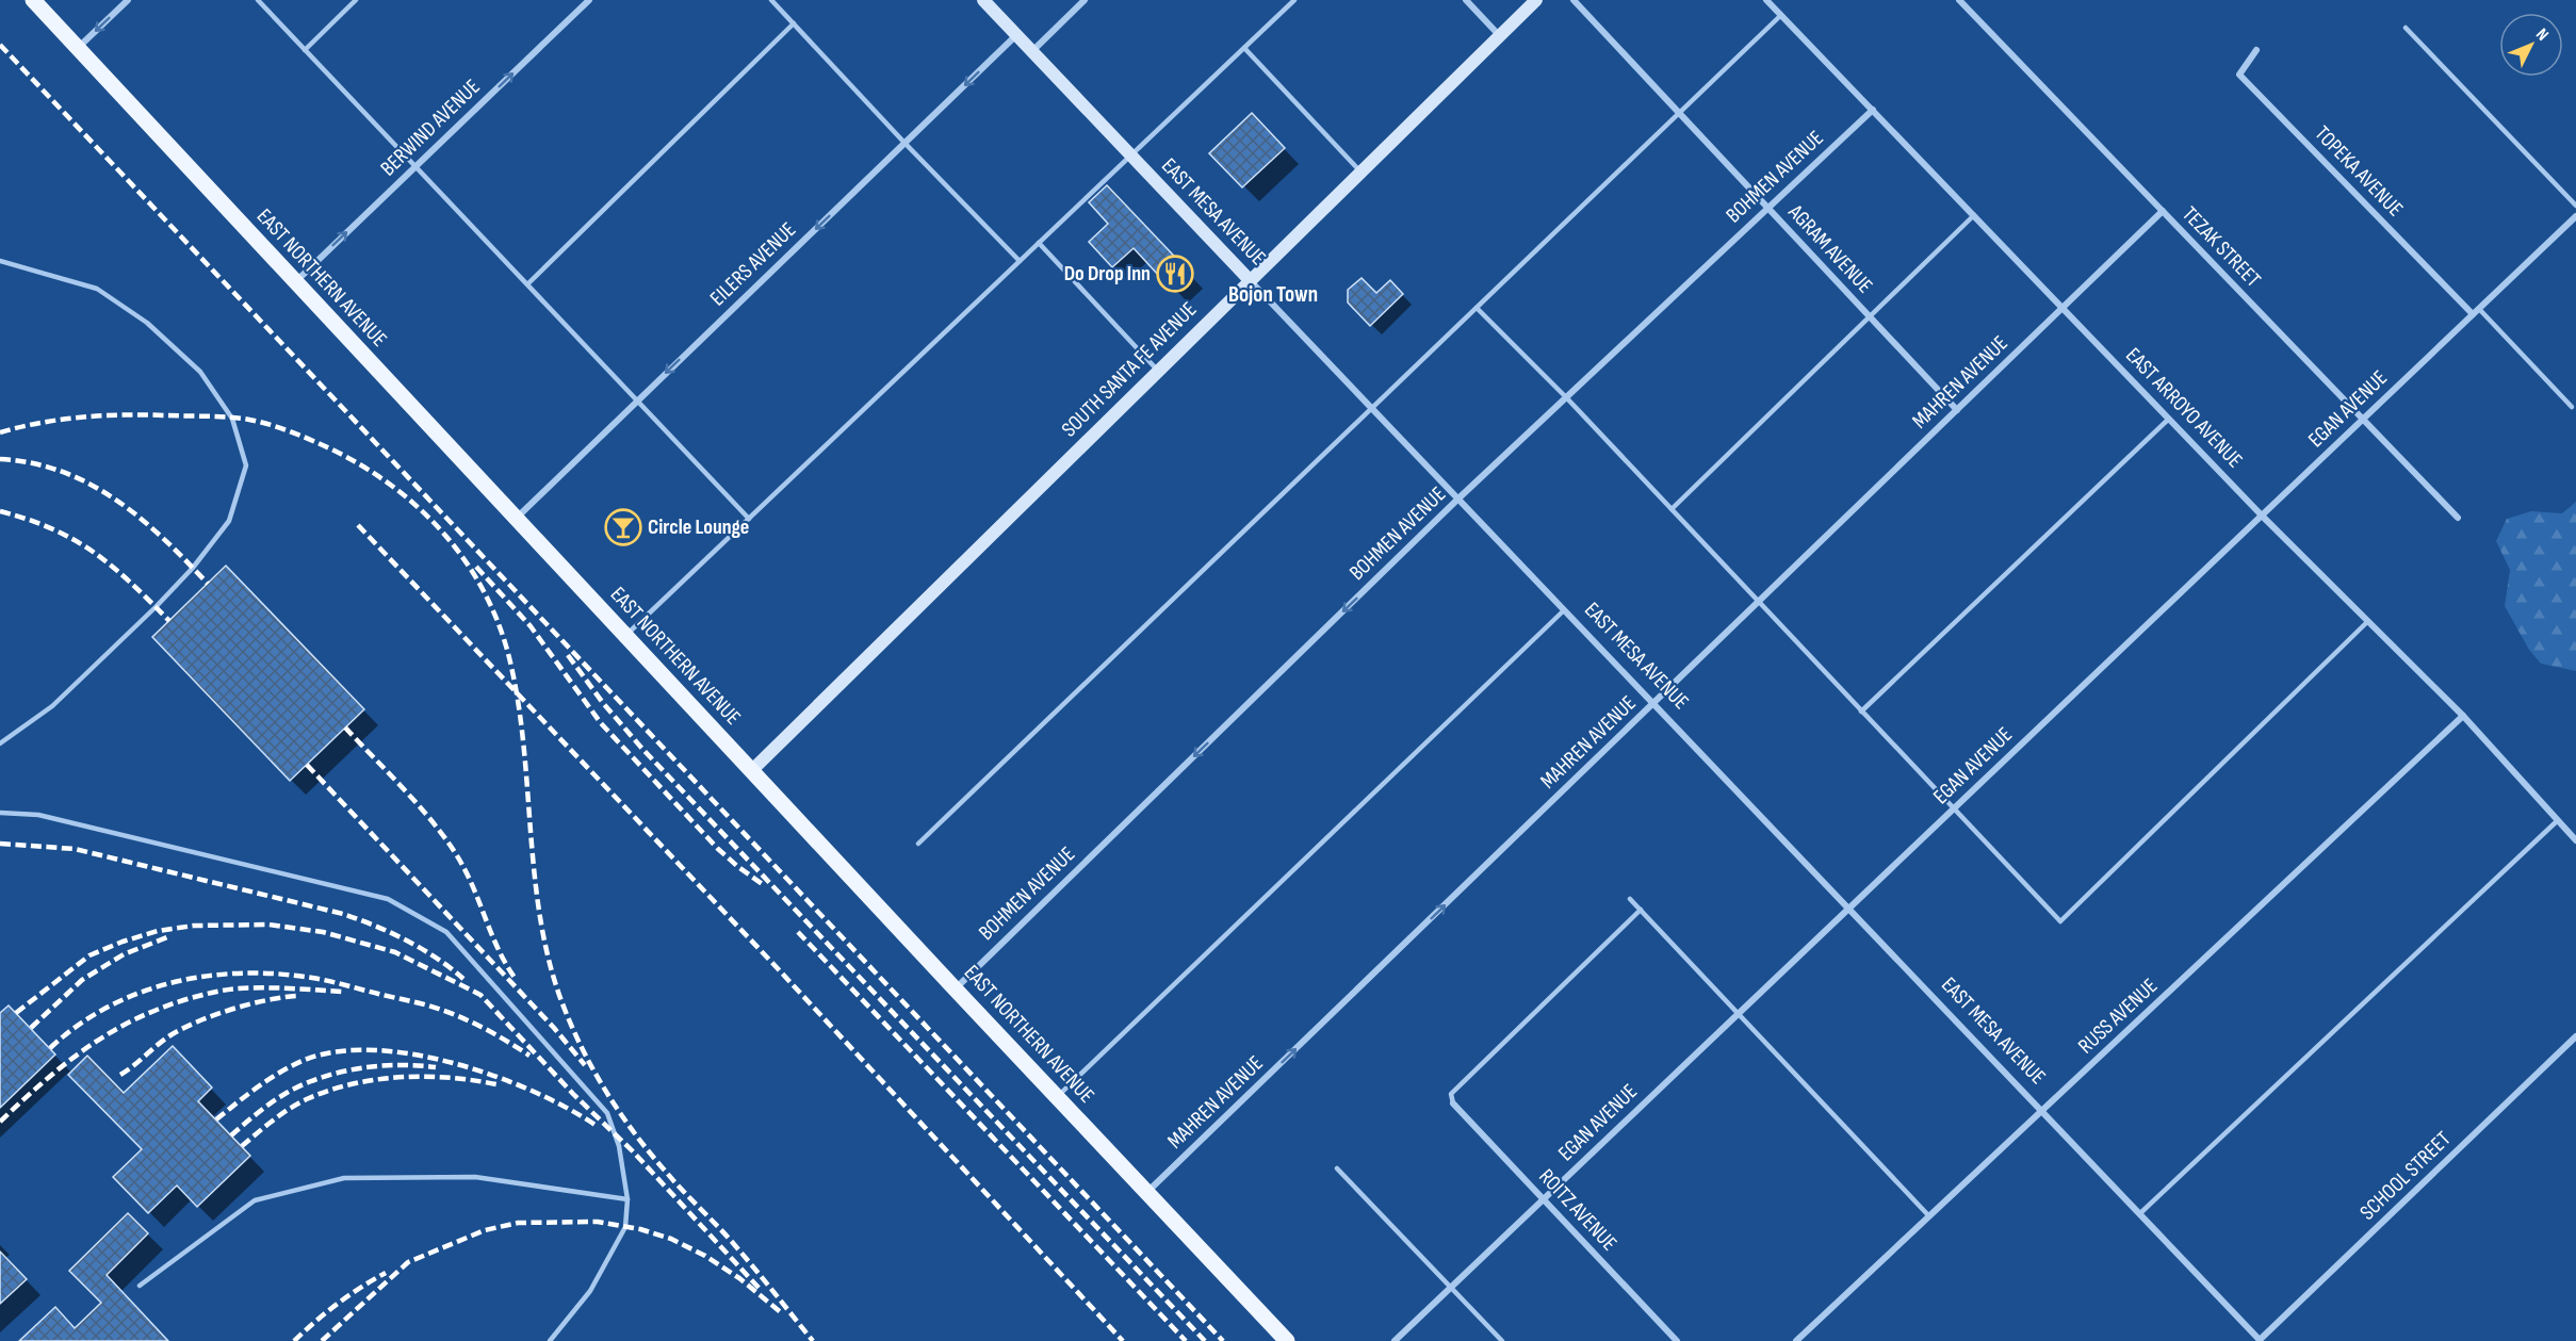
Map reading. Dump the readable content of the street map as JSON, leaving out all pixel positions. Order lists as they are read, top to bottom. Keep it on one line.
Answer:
{"streets":{"main road":["EAST NORTHERN AVENUE"],"street":["BERWIND AVENUE","TOPEKA AVENUE","BOHMEN AVENUE","EAST MESA AVENUE","TEZAK STREET","AGRAM AVENUE","EILERS AVENUE","SOUTH SANTA FE AVENUE","MAHREN AVENUE","EAST ARROYO AVENUE","EGAN AVENUE","RUSS AVENUE","SCHOOL STREET","ROITZ AVENUE"]},"crossings":[["BERWIND AVENUE","EAST NORTHERN AVENUE"],["TOPEKA AVENUE","EGAN AVENUE"],["BOHMEN AVENUE","EAST MESA AVENUE"],["BOHMEN AVENUE","AGRAM AVENUE"],["BOHMEN AVENUE","EAST NORTHERN AVENUE"],["BOHMEN AVENUE","EAST ARROYO AVENUE"],["EAST MESA AVENUE","EILERS AVENUE"],["EAST MESA AVENUE","SOUTH SANTA FE AVENUE"],["EAST MESA AVENUE","MAHREN AVENUE"],["EAST MESA AVENUE","EGAN AVENUE"],["EAST MESA AVENUE","RUSS AVENUE"],["EAST MESA AVENUE","SCHOOL STREET"],["TEZAK STREET","MAHREN AVENUE"],["TEZAK STREET","EGAN AVENUE"],["AGRAM AVENUE","MAHREN AVENUE"],["EILERS AVENUE","EAST NORTHERN AVENUE"],["EAST NORTHERN AVENUE","SOUTH SANTA FE AVENUE"],["EAST NORTHERN AVENUE","MAHREN AVENUE"],["MAHREN AVENUE","EAST ARROYO AVENUE"],["EAST ARROYO AVENUE","EGAN AVENUE"],["EAST ARROYO AVENUE","RUSS AVENUE"],["EGAN AVENUE","ROITZ AVENUE"]],"one_way":["BERWIND AVENUE","BOHMEN AVENUE","EILERS AVENUE","MAHREN AVENUE"],"districts":["Bojon Town"],"places":{"restaurant":["Do Drop Inn"],"bar":["Circle Lounge"]},"north":"top right"}
